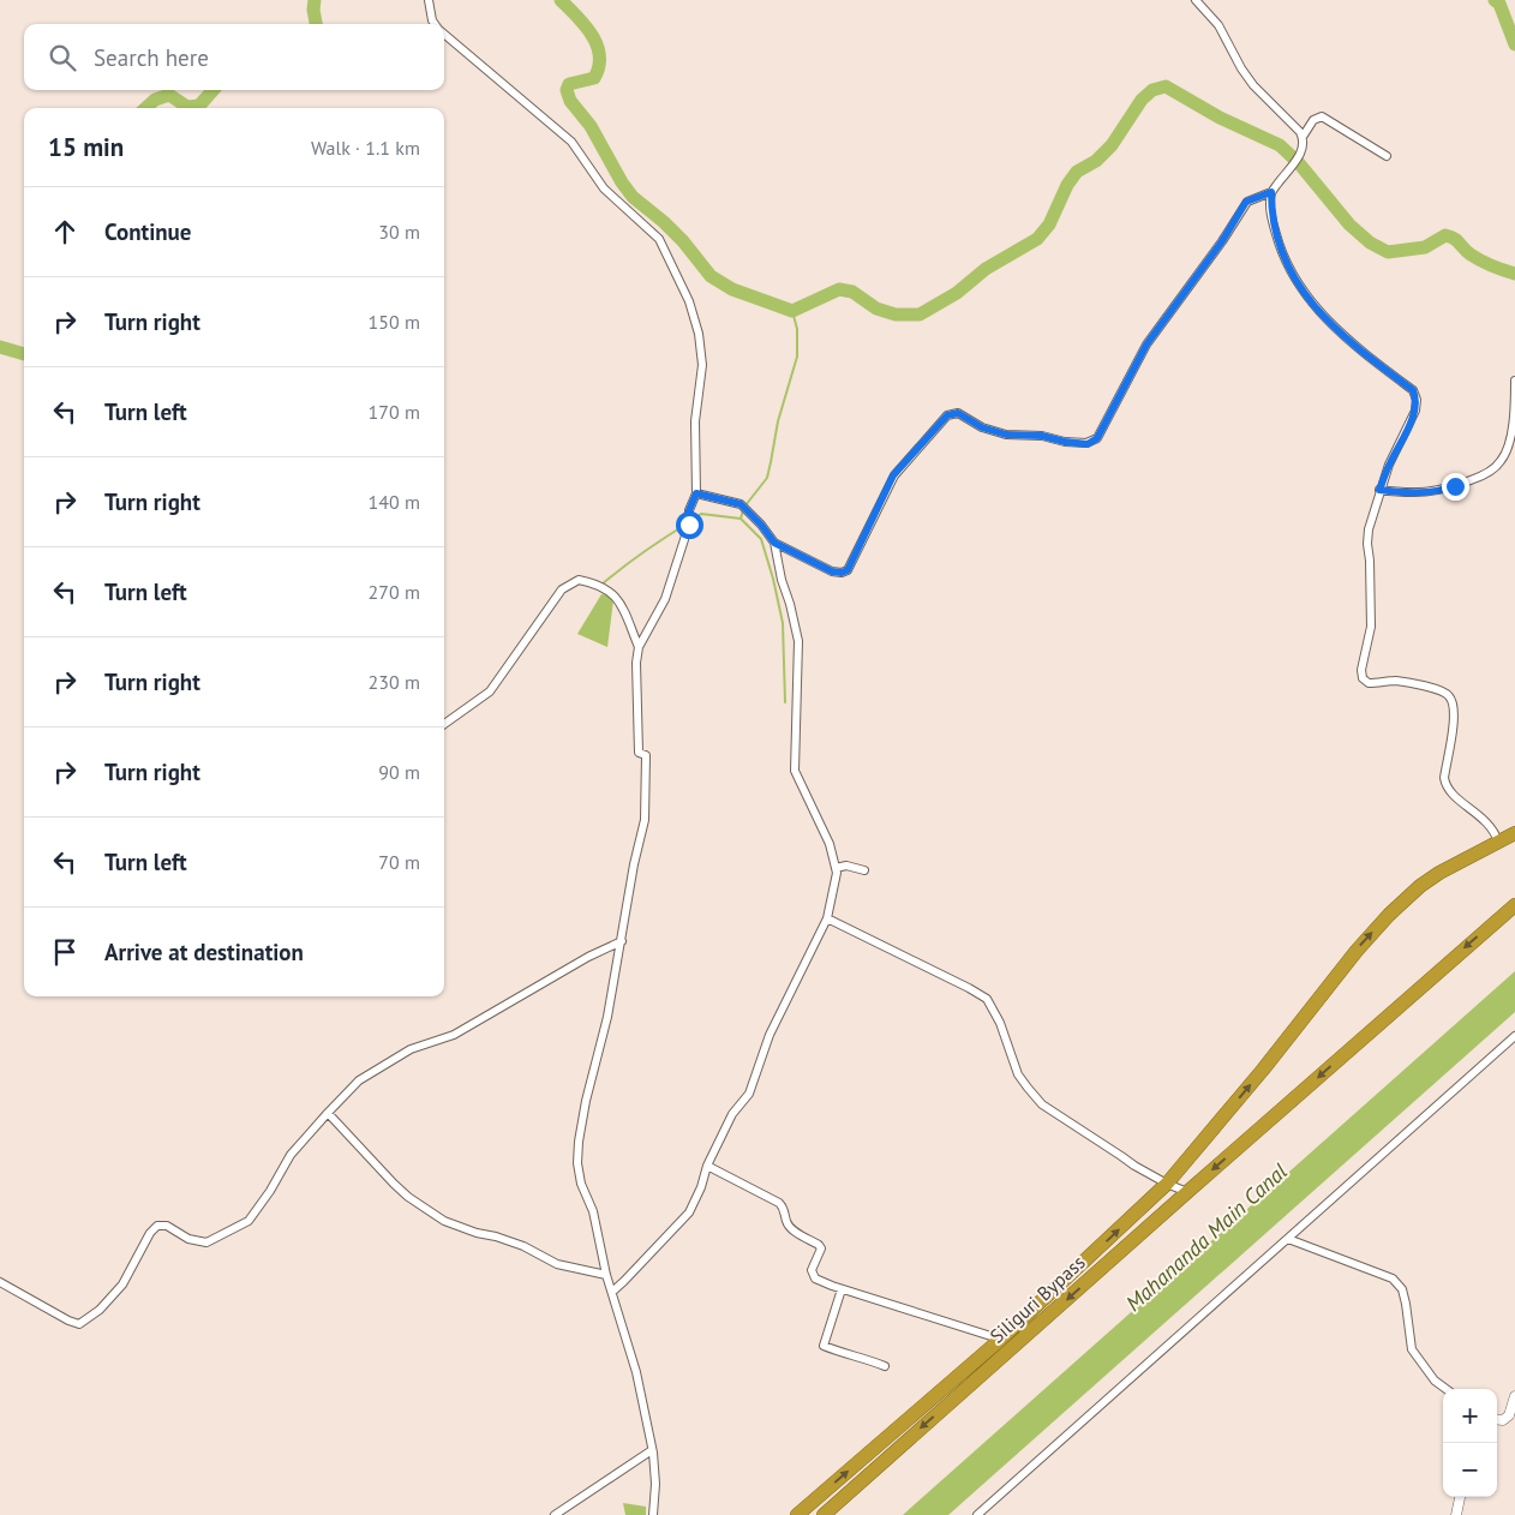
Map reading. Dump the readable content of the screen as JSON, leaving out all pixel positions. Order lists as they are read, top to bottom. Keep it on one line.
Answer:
{"streets":{"highway":["Siliguri Bypass"]},"water":["Mahananda Main Canal"],"page":{"search":"Search here","heading":["15 min","Walk · 1.1 km"],"list":[["Continue","30 m"],["Turn right","150 m"],["Turn left","170 m"],["Turn right","140 m"],["Turn left","270 m"],["Turn right","230 m"],["Turn right","90 m"],["Turn left","70 m"],"Arrive at destination"],"map_buttons":["+","−"]}}
